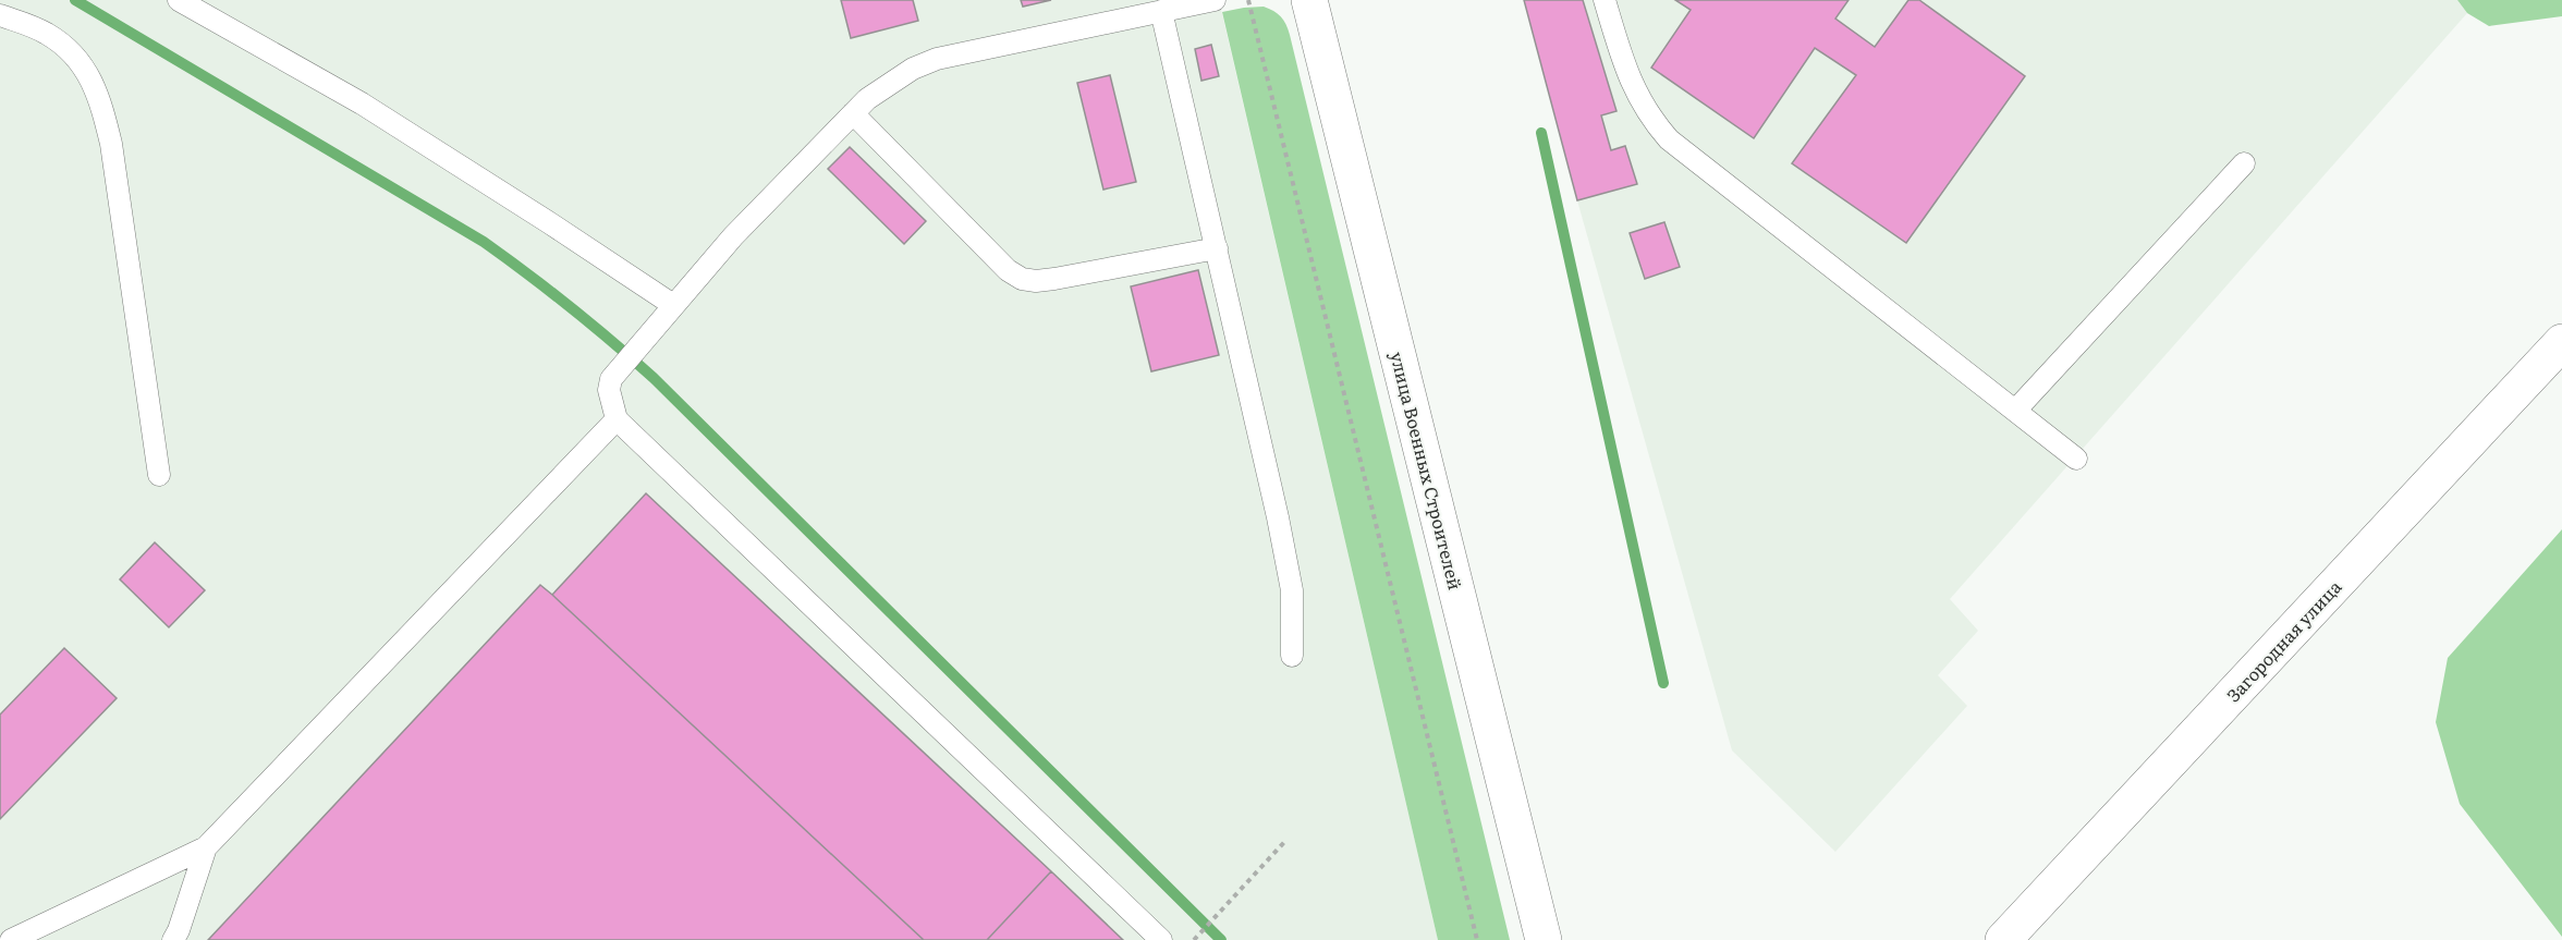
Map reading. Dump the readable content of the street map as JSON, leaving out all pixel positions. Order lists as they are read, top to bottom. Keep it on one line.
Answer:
{"streets":{"street":["улица Военных Строителей","Загородная улица"]}}
